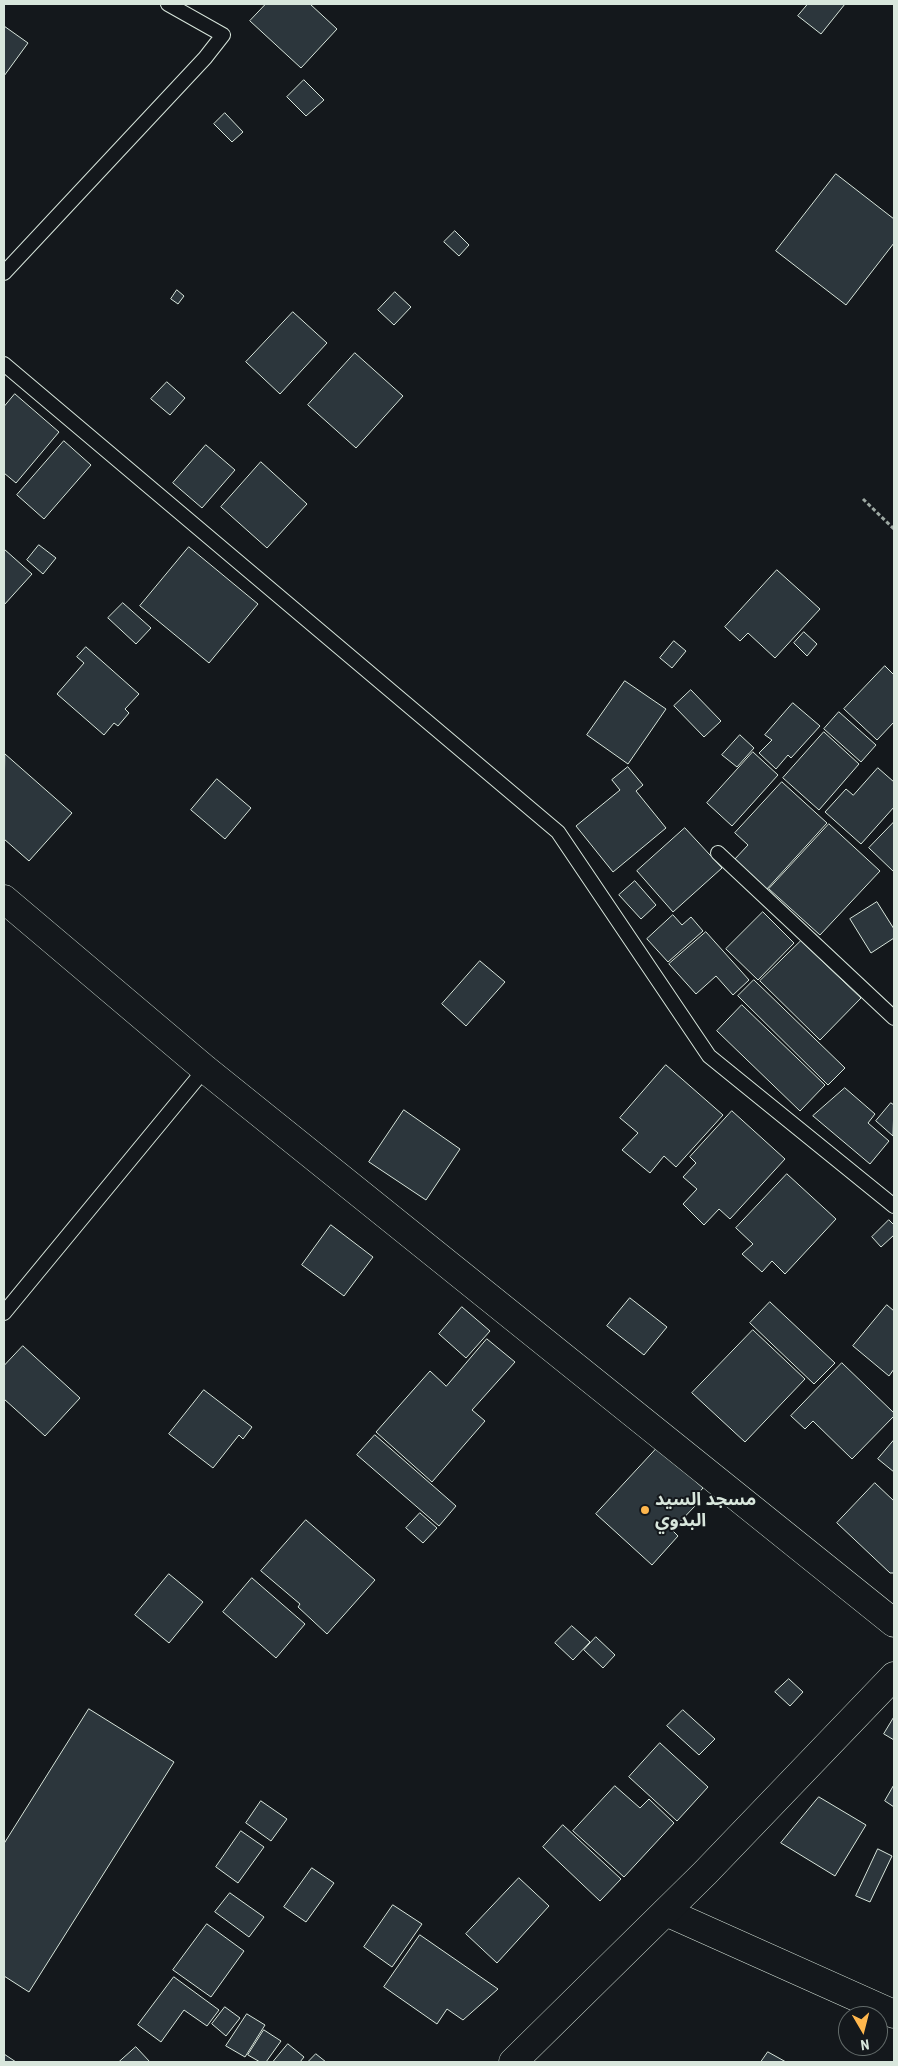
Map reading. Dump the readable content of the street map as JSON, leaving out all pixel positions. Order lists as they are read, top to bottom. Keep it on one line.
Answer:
{"places":["مسجد السيد البدوي"],"north":"bottom"}
